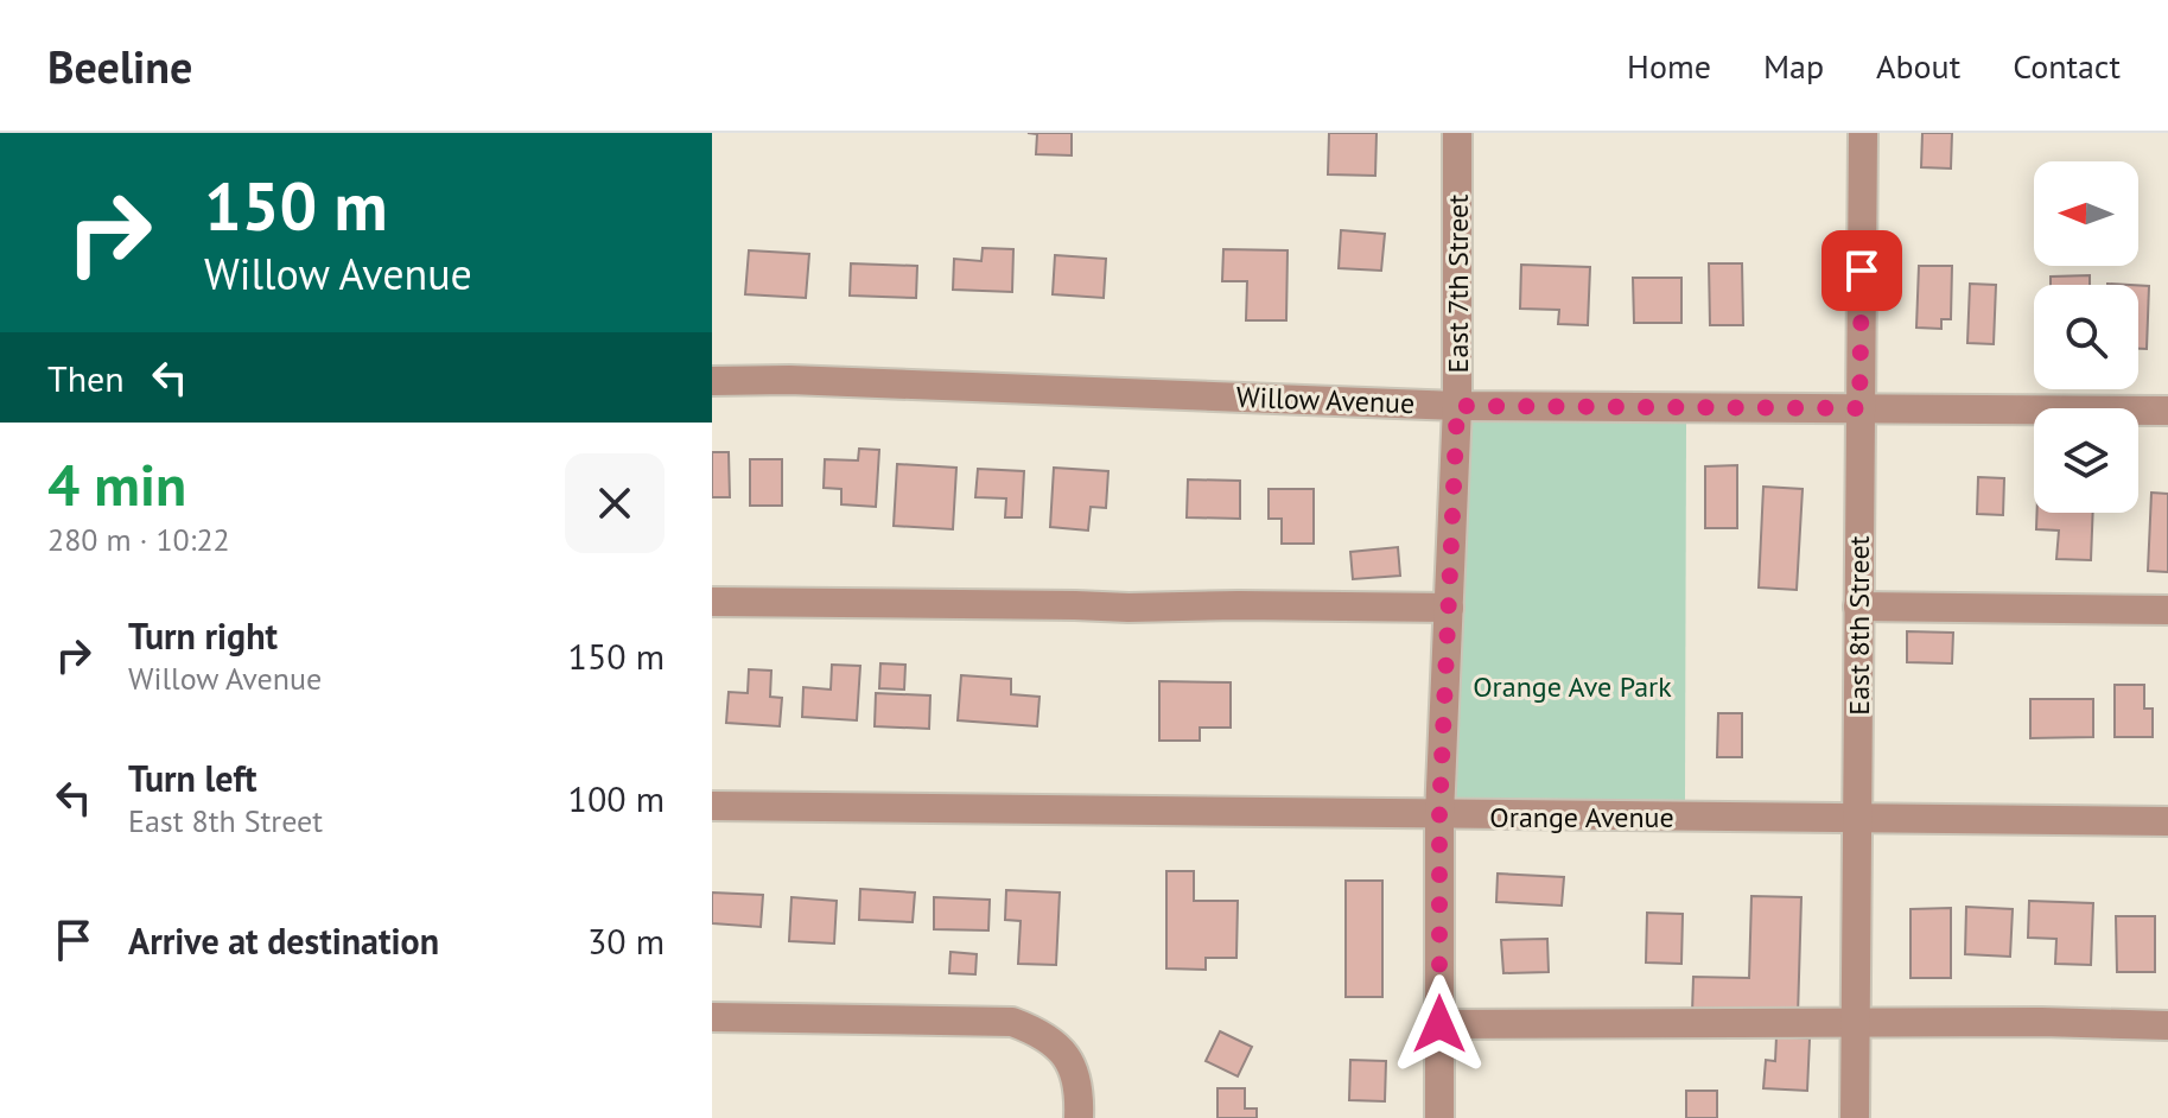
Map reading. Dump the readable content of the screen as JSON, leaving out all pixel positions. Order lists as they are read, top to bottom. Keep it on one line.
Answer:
{"streets":{"street":["East 7th Street","Willow Avenue","East 8th Street","Orange Avenue"]},"crossings":[["East 7th Street","Willow Avenue"],["East 7th Street","Orange Avenue"],["Willow Avenue","East 8th Street"],["East 8th Street","Orange Avenue"]],"parks":["Orange Ave Park"],"north":"left","page":{"header":"Beeline","nav":["Home","Map","About","Contact"],"turn":["150 m","Willow Avenue"],"then":"Then","heading":["4 min","280 m · 10:22"],"list":[{"name":"Turn right","note":"Willow Avenue","value":"150 m"},{"name":"Turn left","note":"East 8th Street","value":"100 m"},{"name":"Arrive at destination","value":"30 m"}]}}
